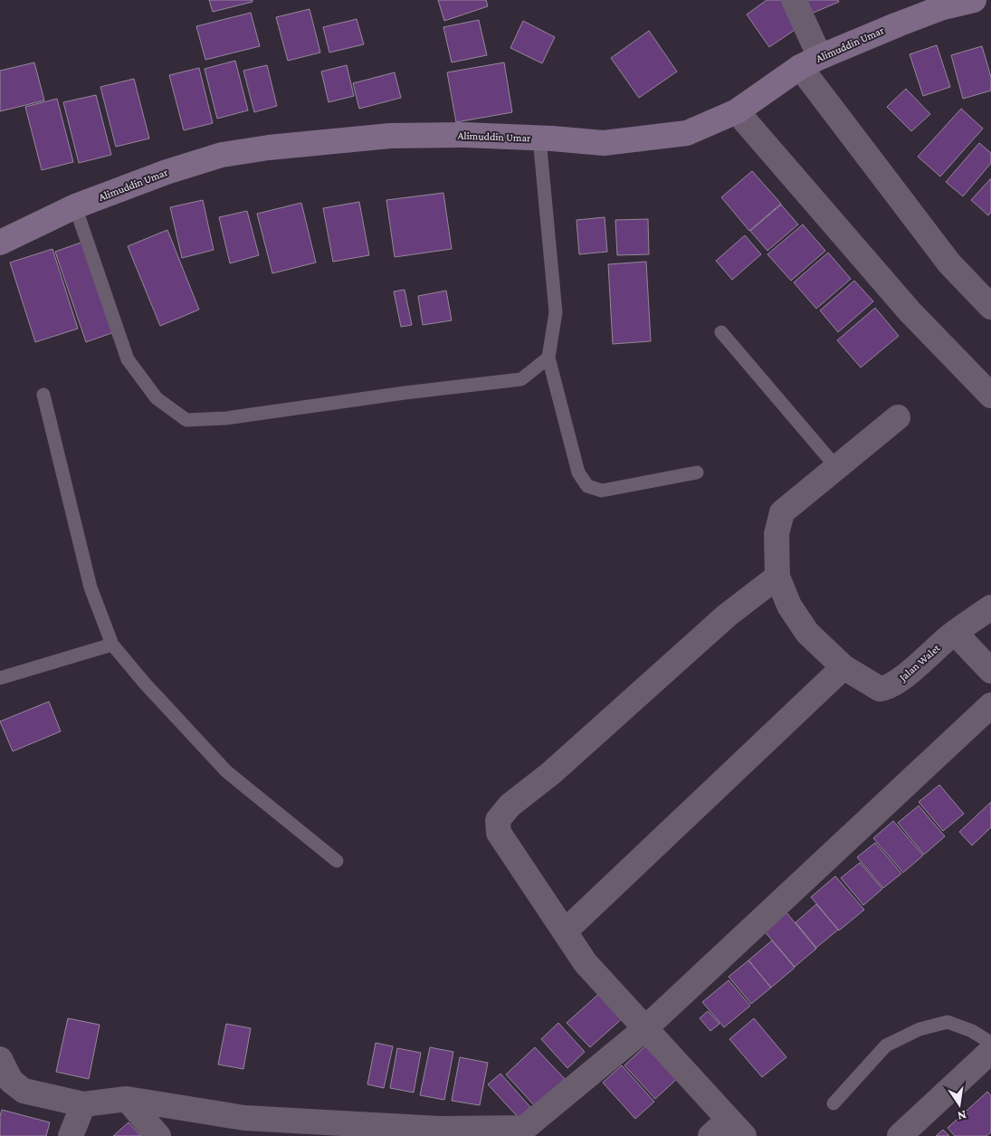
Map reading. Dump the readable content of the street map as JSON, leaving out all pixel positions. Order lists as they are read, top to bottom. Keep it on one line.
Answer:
{"streets":{"street":["Alimuddin Umar","Jalan Walet"]},"north":"bottom"}
